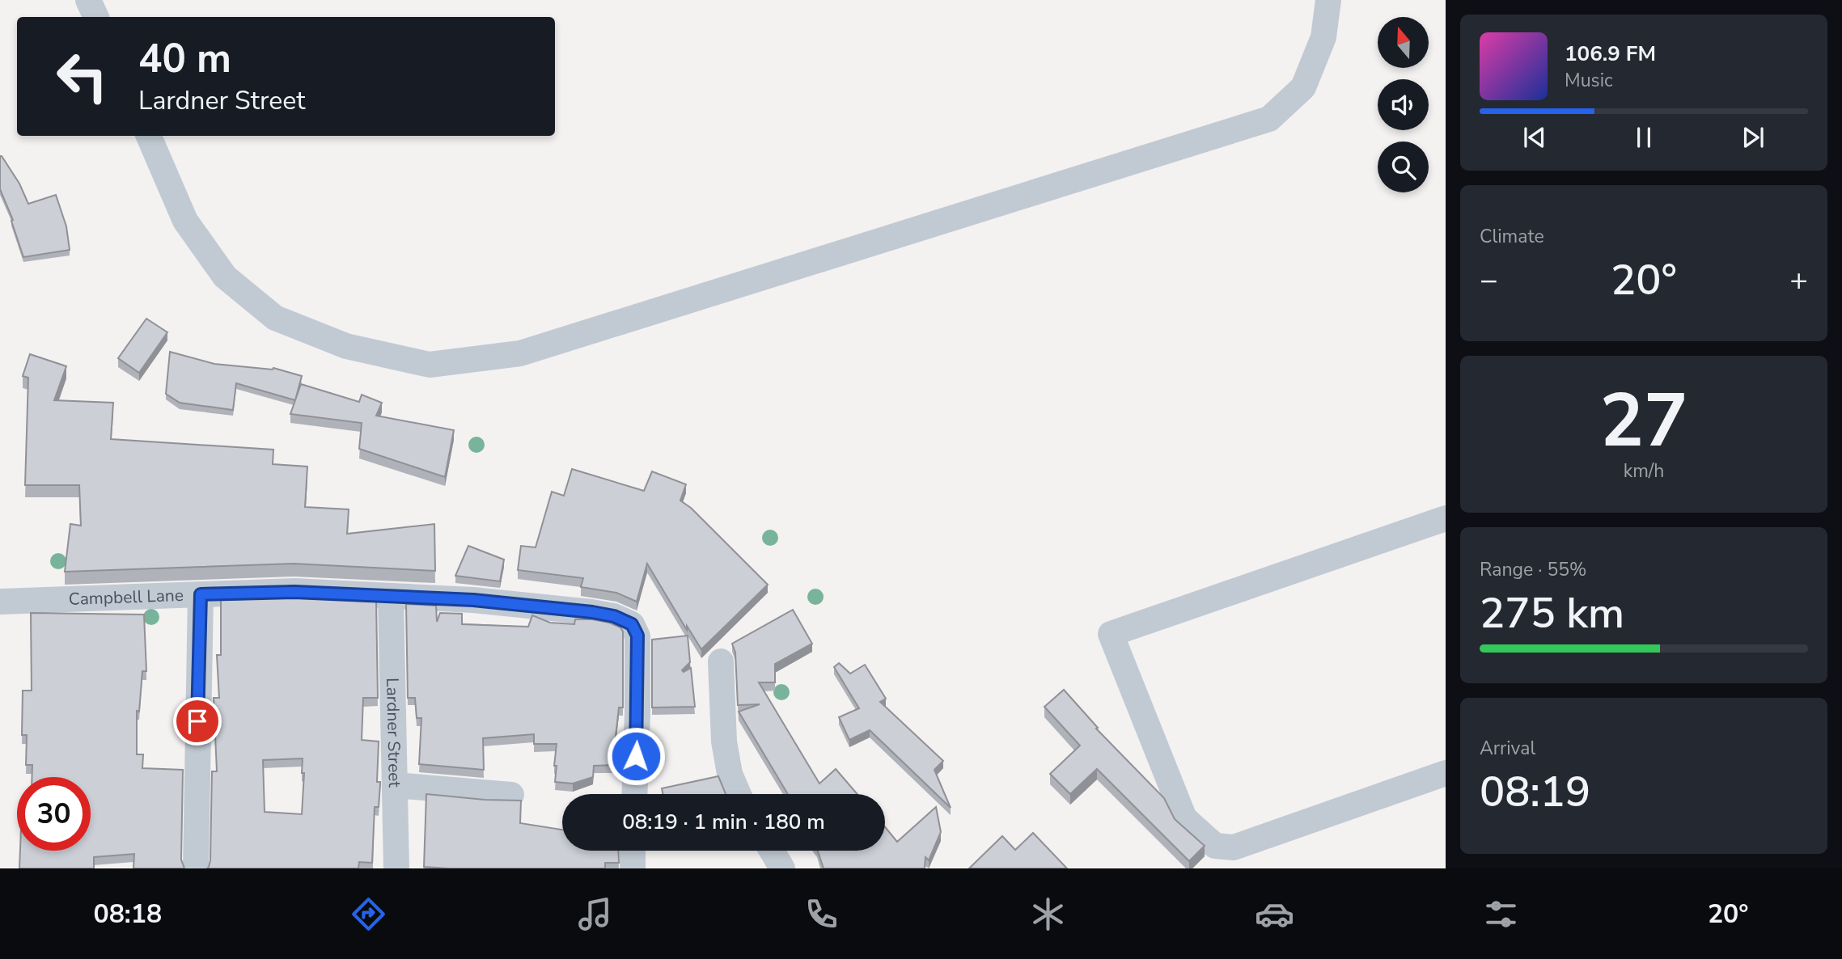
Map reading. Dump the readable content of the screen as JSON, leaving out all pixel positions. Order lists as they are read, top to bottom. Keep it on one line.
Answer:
{"streets":{"street":["Campbell Lane","Lardner Street"]},"crossings":[["Campbell Lane","Lardner Street"]],"north":"top","page":{"turn":["40 m","Lardner Street"],"song":["106.9 FM","Music"],"tile":["Climate",["27","km/h"],["Range · 55%","275 km"],["Arrival","08:19"]],"heat":["−","20°","+"],"limit":"30","trip":"08:19 · 1 min · 180 m","tabs":["08:18","20°"]}}
